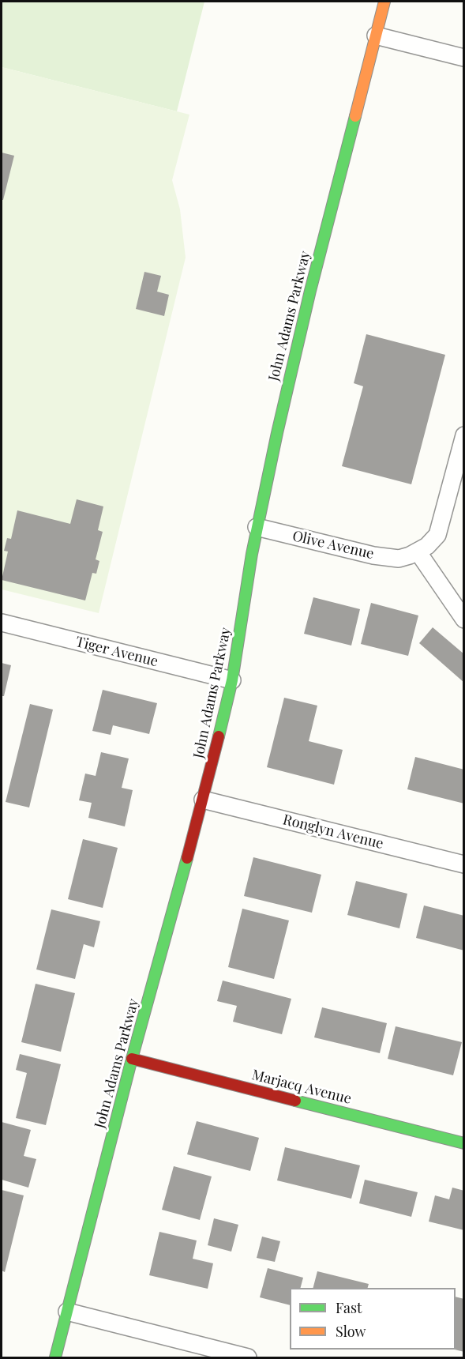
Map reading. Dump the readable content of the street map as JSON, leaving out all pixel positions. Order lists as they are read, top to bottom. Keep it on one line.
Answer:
{"streets":{"street":["John Adams Parkway","Olive Avenue","Tiger Avenue","Ronglyn Avenue","Marjacq Avenue"]},"crossings":[["John Adams Parkway","Olive Avenue"],["John Adams Parkway","Tiger Avenue"],["John Adams Parkway","Ronglyn Avenue"],["John Adams Parkway","Marjacq Avenue"]],"legend":["Fast","Slow"]}
